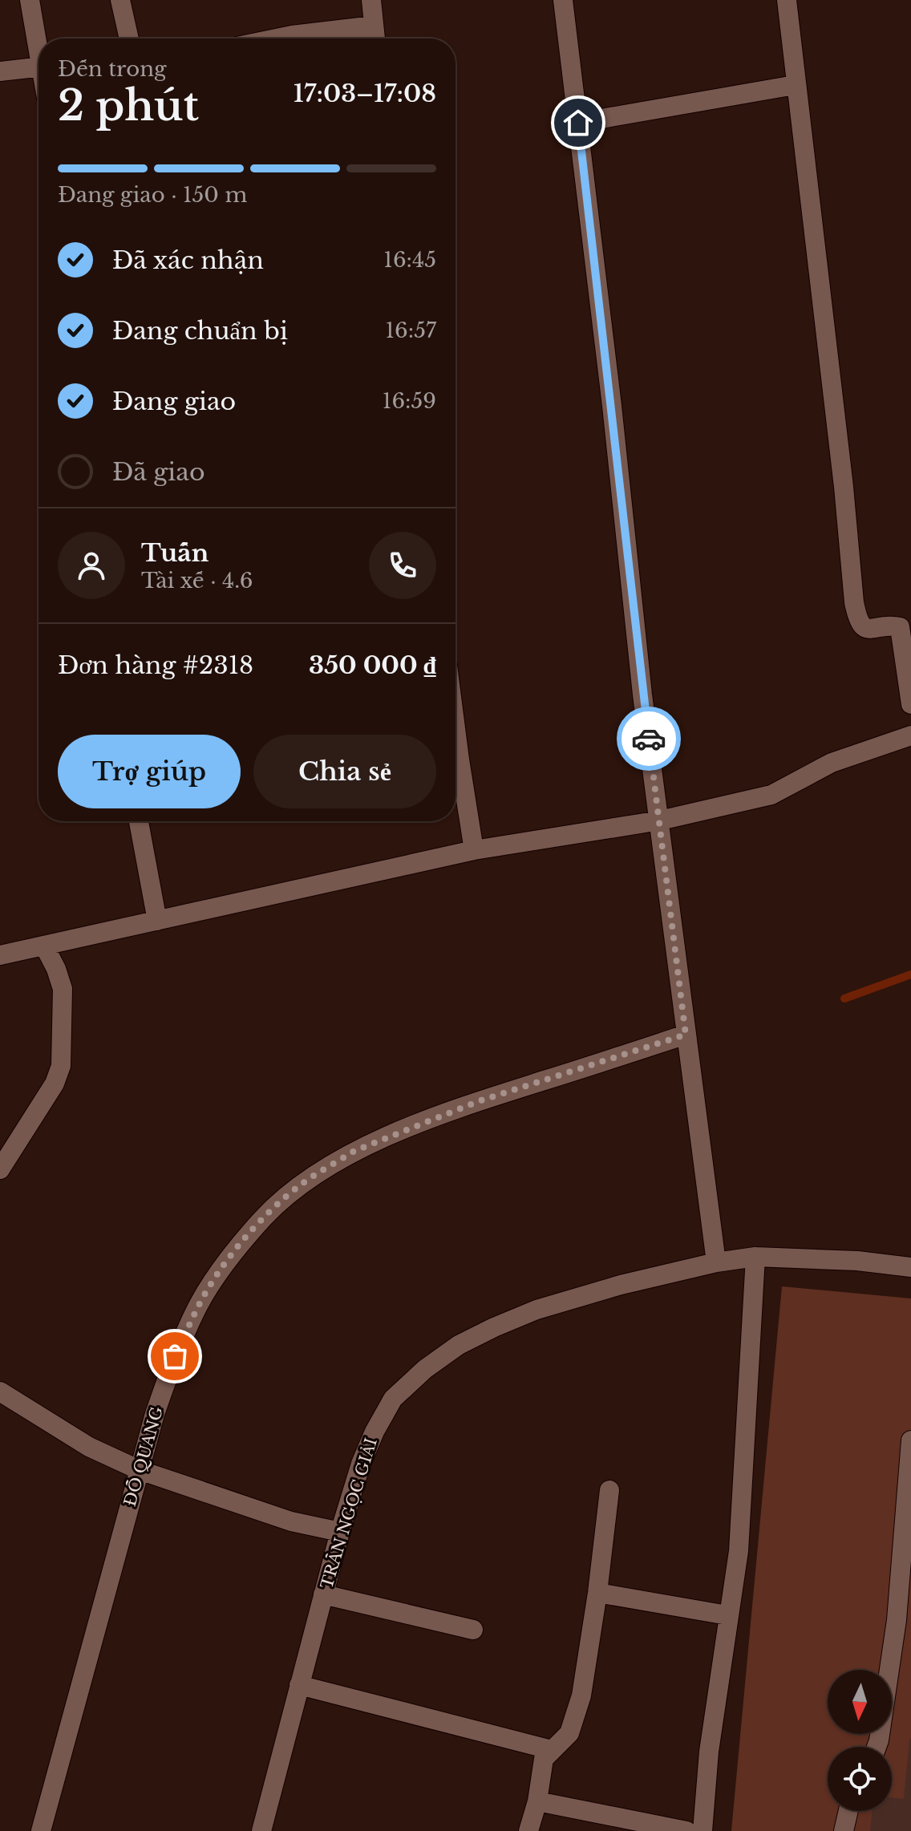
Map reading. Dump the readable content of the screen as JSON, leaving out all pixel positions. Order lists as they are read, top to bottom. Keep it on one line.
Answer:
{"streets":{"street":["ĐỖ QUANG","TRẦN NGỌC GIẢI"]},"north":"bottom","page":{"heading":["2 phút","Đến trong","17:03–17:08"],"panel":["Tuấn","Tài xế · 4.6","Đơn hàng #2318","350 000 ₫"],"bar":"Đang giao · 150 m","list":[["Đã xác nhận","16:45"],["Đang chuẩn bị","16:57"],["Đang giao","16:59"],"Đã giao"],"buttons":["Trợ giúp","Chia sẻ"]}}
